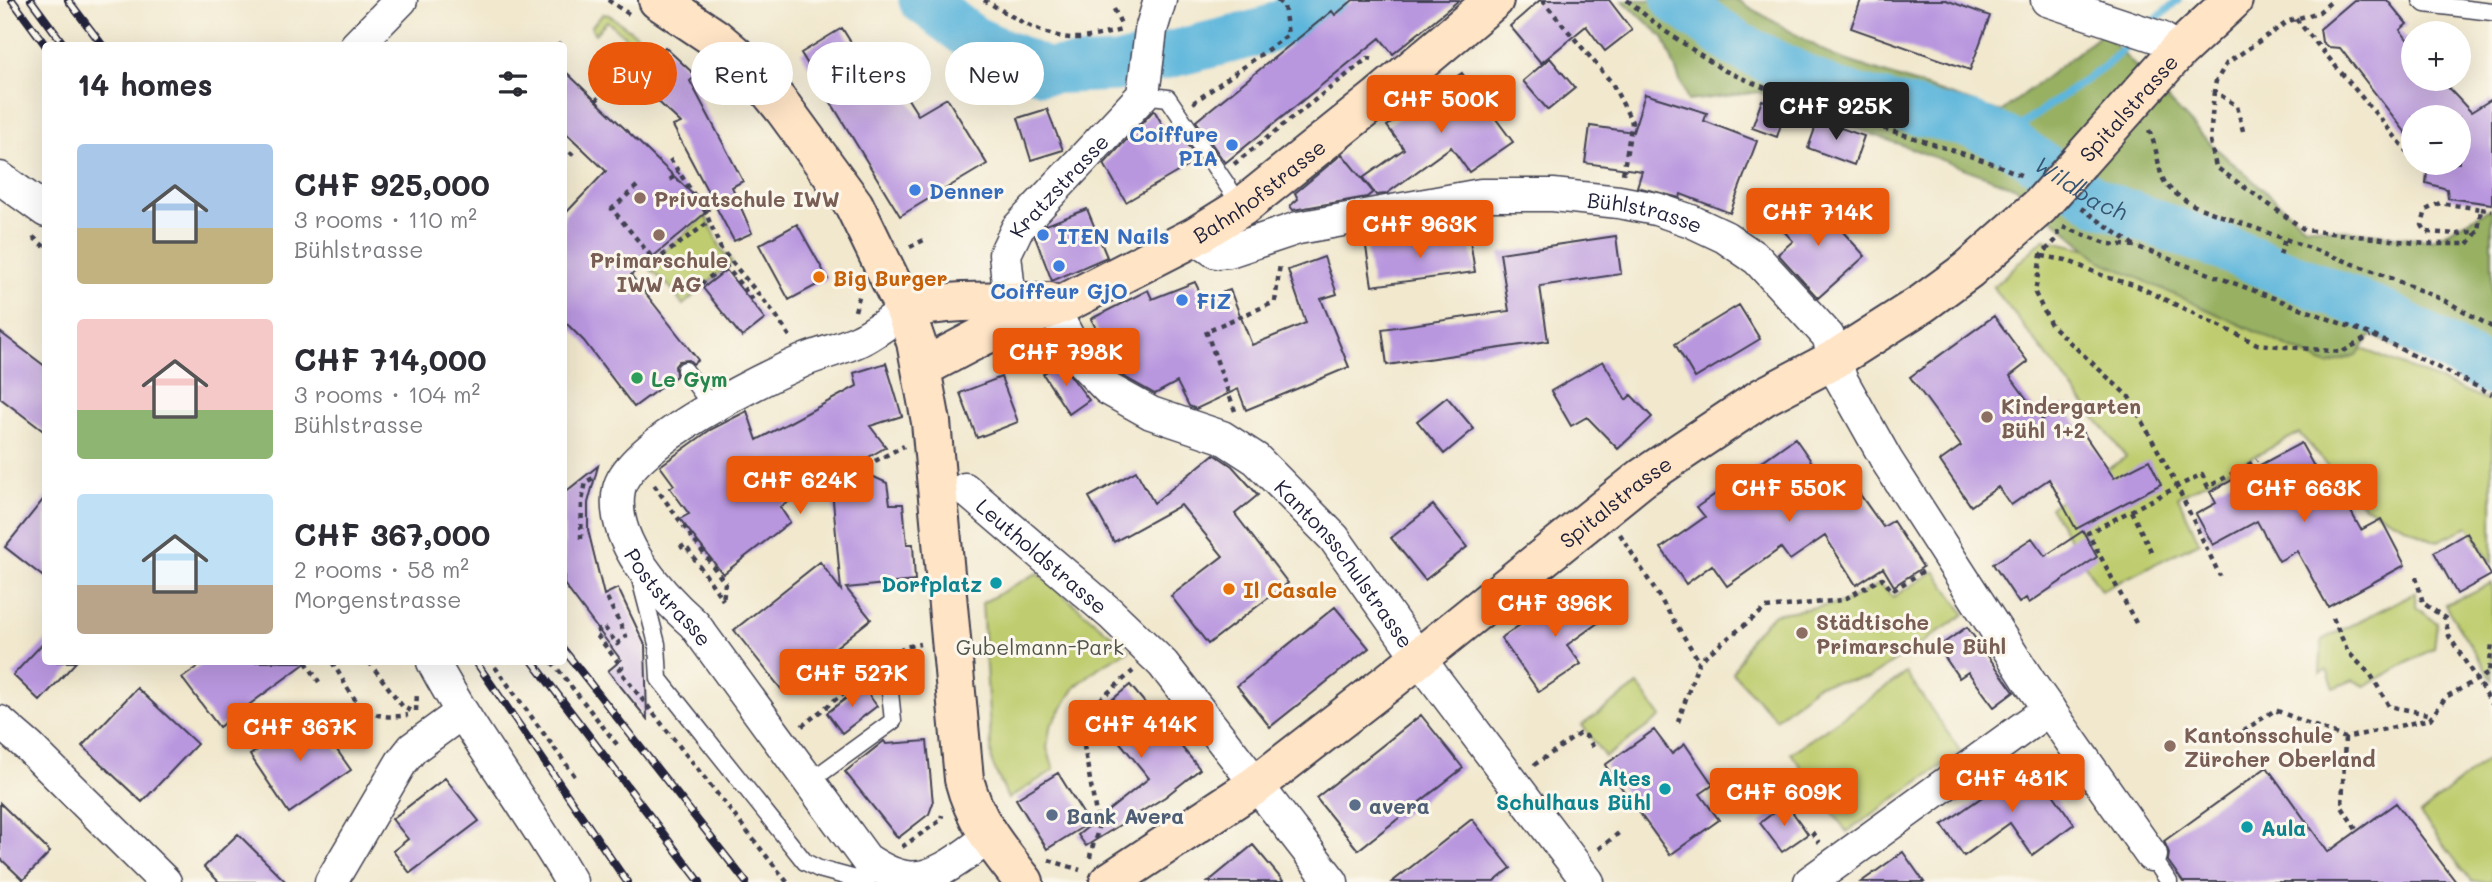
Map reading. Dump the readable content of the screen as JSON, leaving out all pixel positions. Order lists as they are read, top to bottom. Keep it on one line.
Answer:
{"streets":{"main road":["Spitalstrasse","Bahnhofstrasse"],"street":["Kratzstrasse","Bühlstrasse","Leutholdstrasse","Kantonsschulstrasse","Poststrasse"]},"crossings":[["Spitalstrasse","Bühlstrasse"],["Spitalstrasse","Leutholdstrasse"],["Spitalstrasse","Kantonsschulstrasse"],["Kratzstrasse","Bahnhofstrasse"],["Bahnhofstrasse","Bühlstrasse"],["Bahnhofstrasse","Kantonsschulstrasse"],["Bahnhofstrasse","Poststrasse"]],"water":["Wildbach"],"parks":["Gubelmann-Park"],"places":["Coiffure PIA","Denner","Privatschule IWW","Primarschule IWW AG","ITEN Nails","Coiffeur GjO","Big Burger","FiZ","Le Gym","Kindergarten Bühl 1+2","Dorfplatz","Il Casale","Städtische Primarschule Bühl","Kantonsschule Zürcher Oberland","Altes Schulhaus Bühl","avera","Bank Avera","Aula"],"page":{"map_buttons":["+","−"],"chip":["Buy","Rent","Filters","New"],"heading":"14 homes","price":["CHF 500K","CHF 925K","CHF 714K","CHF 963K","CHF 798K","CHF 624K","CHF 550K","CHF 663K","CHF 396K","CHF 527K","CHF 414K","CHF 367K","CHF 481K","CHF 609K"],"list":[{"name":"CHF 925,000","note":"3 rooms · 110 m² · Bühlstrasse"},{"name":"CHF 714,000","note":"3 rooms · 104 m² · Bühlstrasse"},{"name":"CHF 367,000","note":"2 rooms · 58 m² · Morgenstrasse"}]}}
